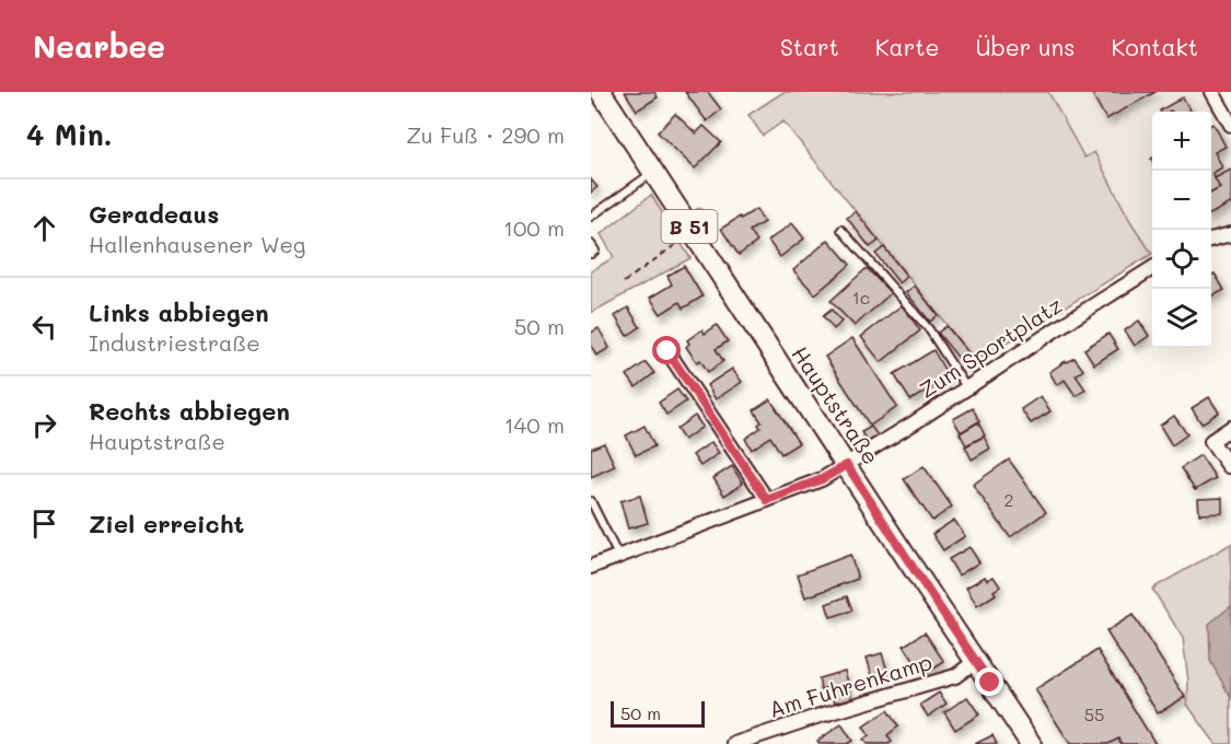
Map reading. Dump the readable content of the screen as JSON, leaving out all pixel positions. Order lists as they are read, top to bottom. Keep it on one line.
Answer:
{"streets":{"main road":["B 51","Hauptstraße"],"street":["Zum Sportplatz","Am Fuhrenkamp"]},"crossings":[["Zum Sportplatz","Hauptstraße"],["Hauptstraße","Am Fuhrenkamp"]],"house_numbers":["1c","2","55"],"scale_bar":"50 m","page":{"header":"Nearbee","nav":["Start","Karte","Über uns","Kontakt"],"heading":["4 Min.","Zu Fuß · 290 m"],"map_buttons":["+","−"],"list":[["Geradeaus","Hallenhausener Weg","100 m"],["Links abbiegen","Industriestraße","50 m"],["Rechts abbiegen","Hauptstraße","140 m"],"Ziel erreicht"],"scale":"50 m"}}
